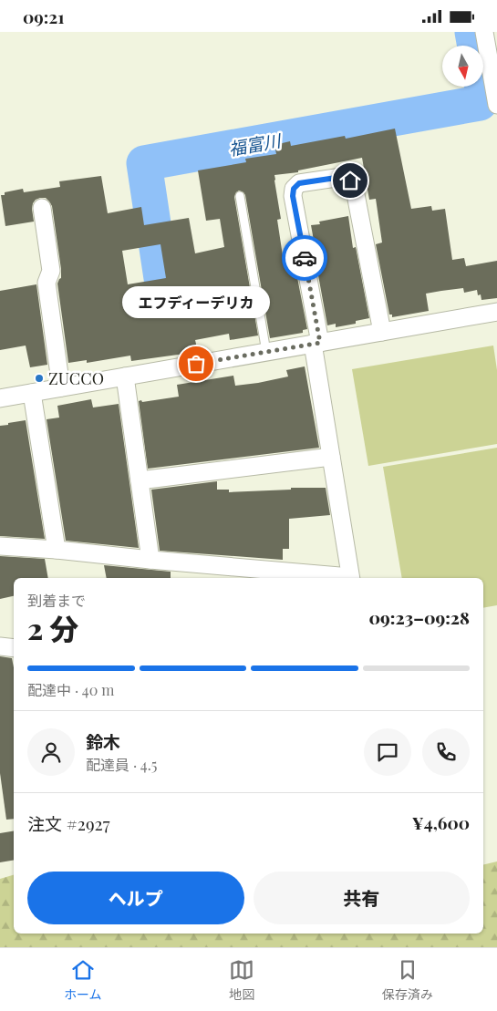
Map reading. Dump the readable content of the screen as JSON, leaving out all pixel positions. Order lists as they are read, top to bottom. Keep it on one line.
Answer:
{"water":["福富川"],"places":["エフディーデリカ","ZUCCO"],"north":"bottom","page":{"status":"09:21","bubble":"エフディーデリカ","heading":["2 分","到着まで","09:23–09:28"],"panel":["鈴木","配達員 · 4.5","注文 #2927","¥4,600"],"bar":"配達中 · 40 m","buttons":["ヘルプ","共有"],"tabs":["ホーム","地図","保存済み"]}}
